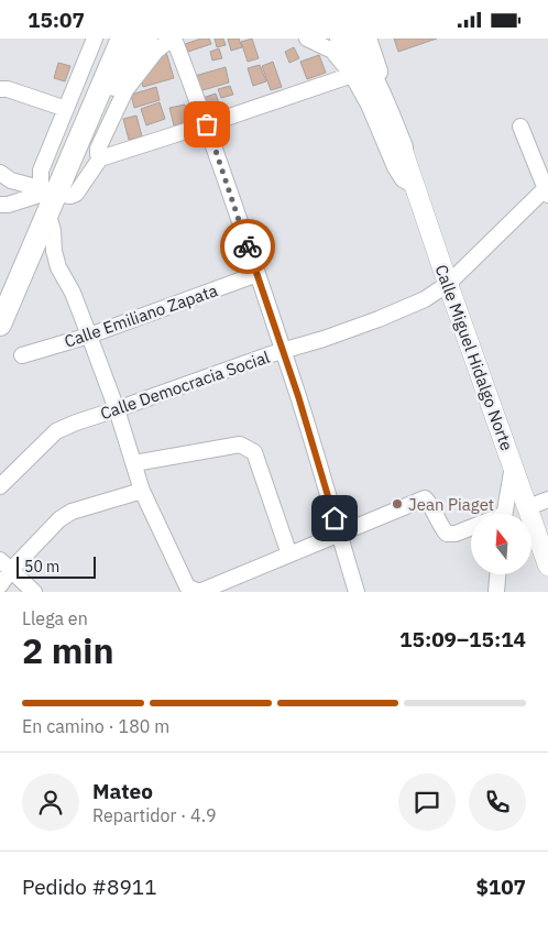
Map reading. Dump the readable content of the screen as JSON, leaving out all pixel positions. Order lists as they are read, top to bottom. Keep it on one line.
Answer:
{"streets":{"main road":["Calle Miguel Hidalgo Norte"],"street":["Calle Emiliano Zapata","Calle Democracia Social"]},"crossings":[["Calle Miguel Hidalgo Norte","Calle Democracia Social"]],"places":["Jean Piaget"],"scale_bar":"50 m","north":"top","page":{"status":"15:07","scale":"50 m","heading":["2 min","Llega en","15:09–15:14"],"panel":["Mateo","Repartidor · 4.9","Pedido #8911","$107"],"bar":"En camino · 180 m"}}
